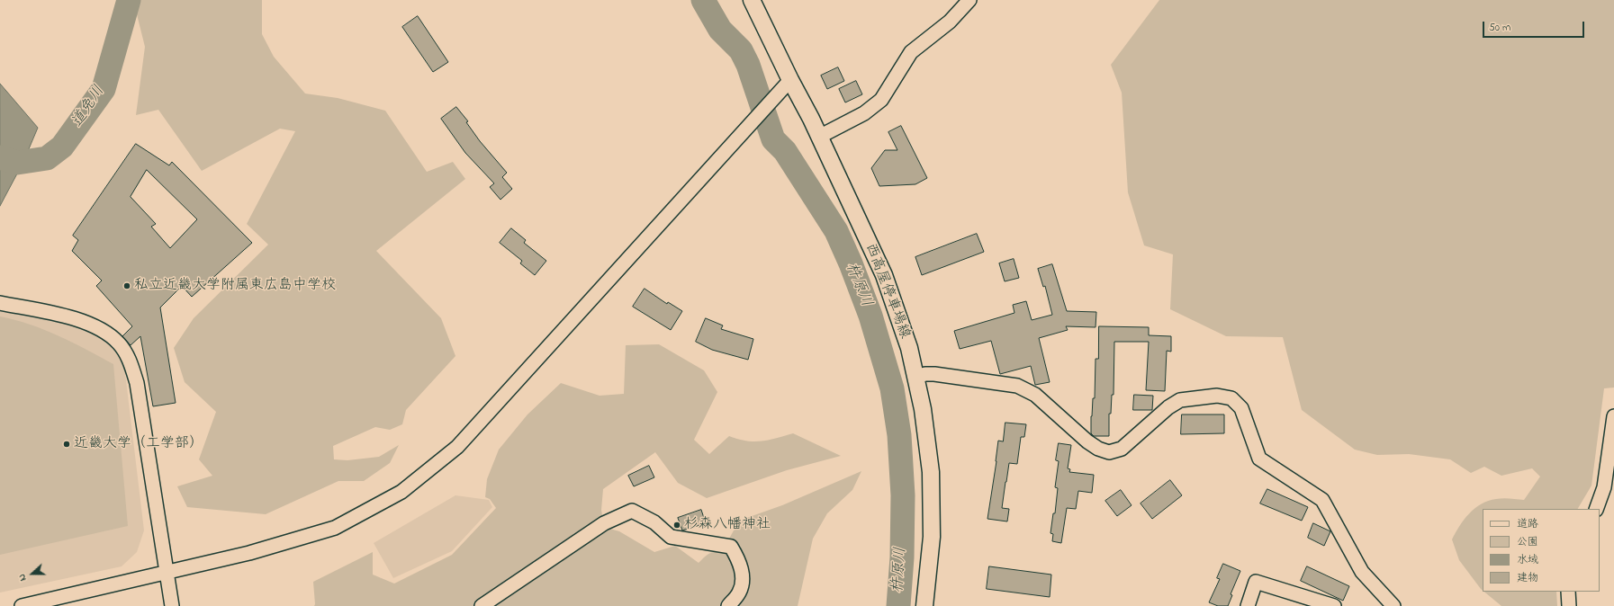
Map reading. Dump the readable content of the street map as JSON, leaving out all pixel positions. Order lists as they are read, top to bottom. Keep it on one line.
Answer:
{"streets":{"main road":["西高屋停車場線"]},"water":["道免川","杵原川"],"places":["私立近畿大学附属東広島中学校","近畿大学（工学部）","杉森八幡神社"],"legend":["道路","公園","水域","建物"],"scale_bar":"50 m","north":"left"}
